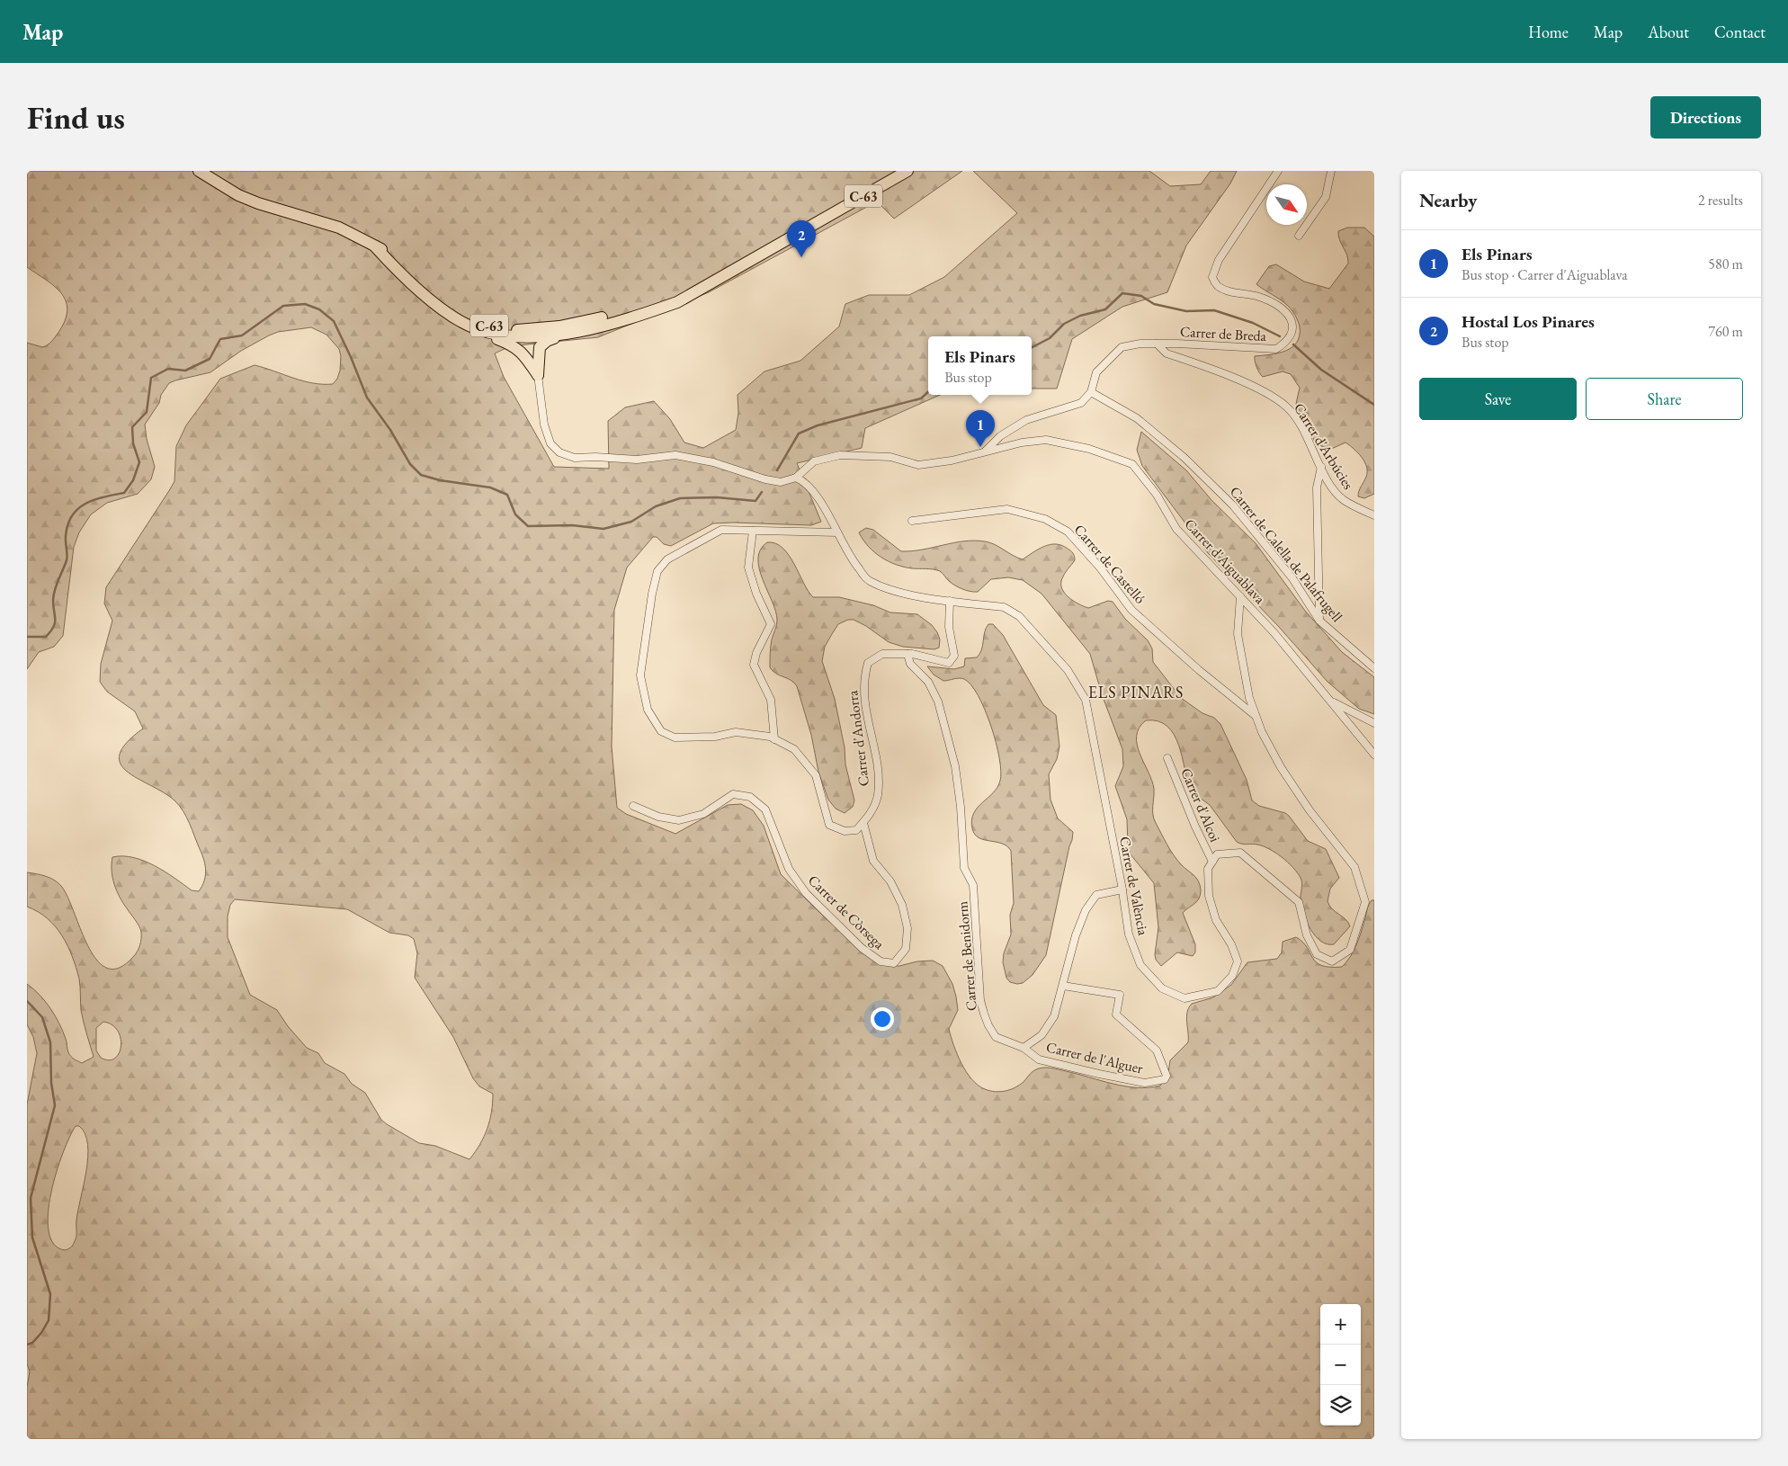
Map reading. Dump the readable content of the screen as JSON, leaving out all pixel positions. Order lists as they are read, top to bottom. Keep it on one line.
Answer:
{"streets":{"main road":["C-63"],"street":["Carrer de Breda","Carrer d'Arbúcies","Carrer de Calella de Palafrugell","Carrer d'Aiguablava","Carrer de Castelló","Carrer d'Andorra","Carrer d'Alcoi","Carrer de València","Carrer de Còrsega","Carrer de Benidorm","Carrer de l'Alguer"]},"crossings":[["Carrer de Breda","Carrer d'Arbúcies"],["Carrer de Breda","Carrer de Calella de Palafrugell"],["Carrer d'Aiguablava","Carrer de València"],["Carrer d'Andorra","Carrer de València"],["Carrer d'Andorra","Carrer de Còrsega"],["Carrer d'Andorra","Carrer de Benidorm"],["Carrer d'Alcoi","Carrer de València"],["Carrer de Benidorm","Carrer de l'Alguer"]],"districts":["ELS PINARS"],"north":"bottom right","page":{"header":"Map","nav":["Home","Map","About","Contact"],"buttons":["Directions",["Save","Share"]],"title":"Find us","heading":["Nearby","2 results"],"pins":["2","1"],"list":[{"mark":"1","name":"Els Pinars","note":"Bus stop · Carrer d'Aiguablava","value":"580 m"},{"mark":"2","name":"Hostal Los Pinares","note":"Bus stop","value":"760 m"}],"popup":["Els Pinars","Bus stop"],"map_buttons":["+","−"]}}
